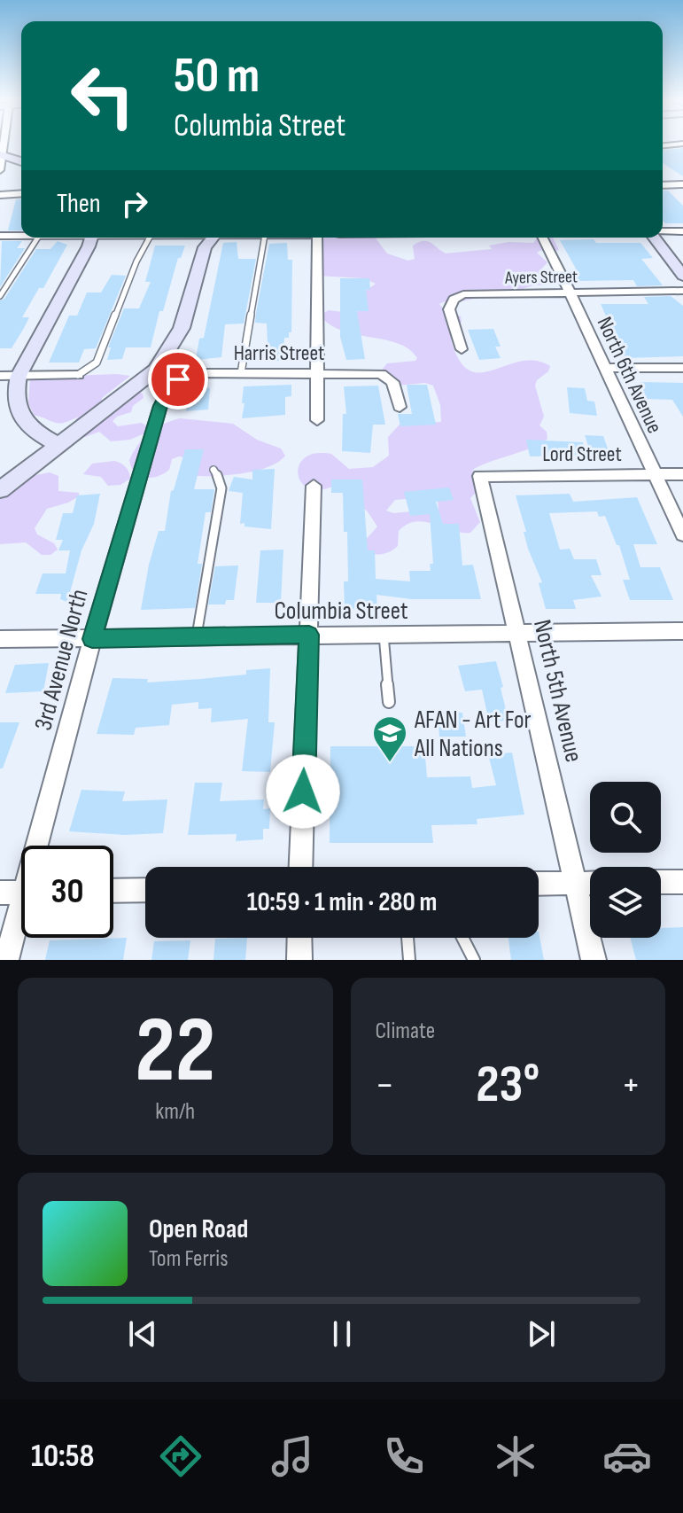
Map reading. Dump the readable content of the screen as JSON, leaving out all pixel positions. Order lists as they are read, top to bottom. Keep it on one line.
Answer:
{"streets":{"street":["Ayers Street","Harris Street","North 6th Avenue","Lord Street","Columbia Street","3rd Avenue North","North 5th Avenue"]},"crossings":[["Ayers Street","North 6th Avenue"],["Harris Street","3rd Avenue North"],["North 6th Avenue","Lord Street"],["Lord Street","North 5th Avenue"],["Columbia Street","3rd Avenue North"],["Columbia Street","North 5th Avenue"]],"places":{"school or university":["AFAN - Art For All Nations"]},"page":{"turn":["50 m","Columbia Street"],"then":"Then","limit":"30","trip":"10:59 · 1 min · 280 m","tile":[["22","km/h"],"Climate"],"heat":["−","23°","+"],"song":["Open Road","Tom Ferris"],"tabs":"10:58"}}
